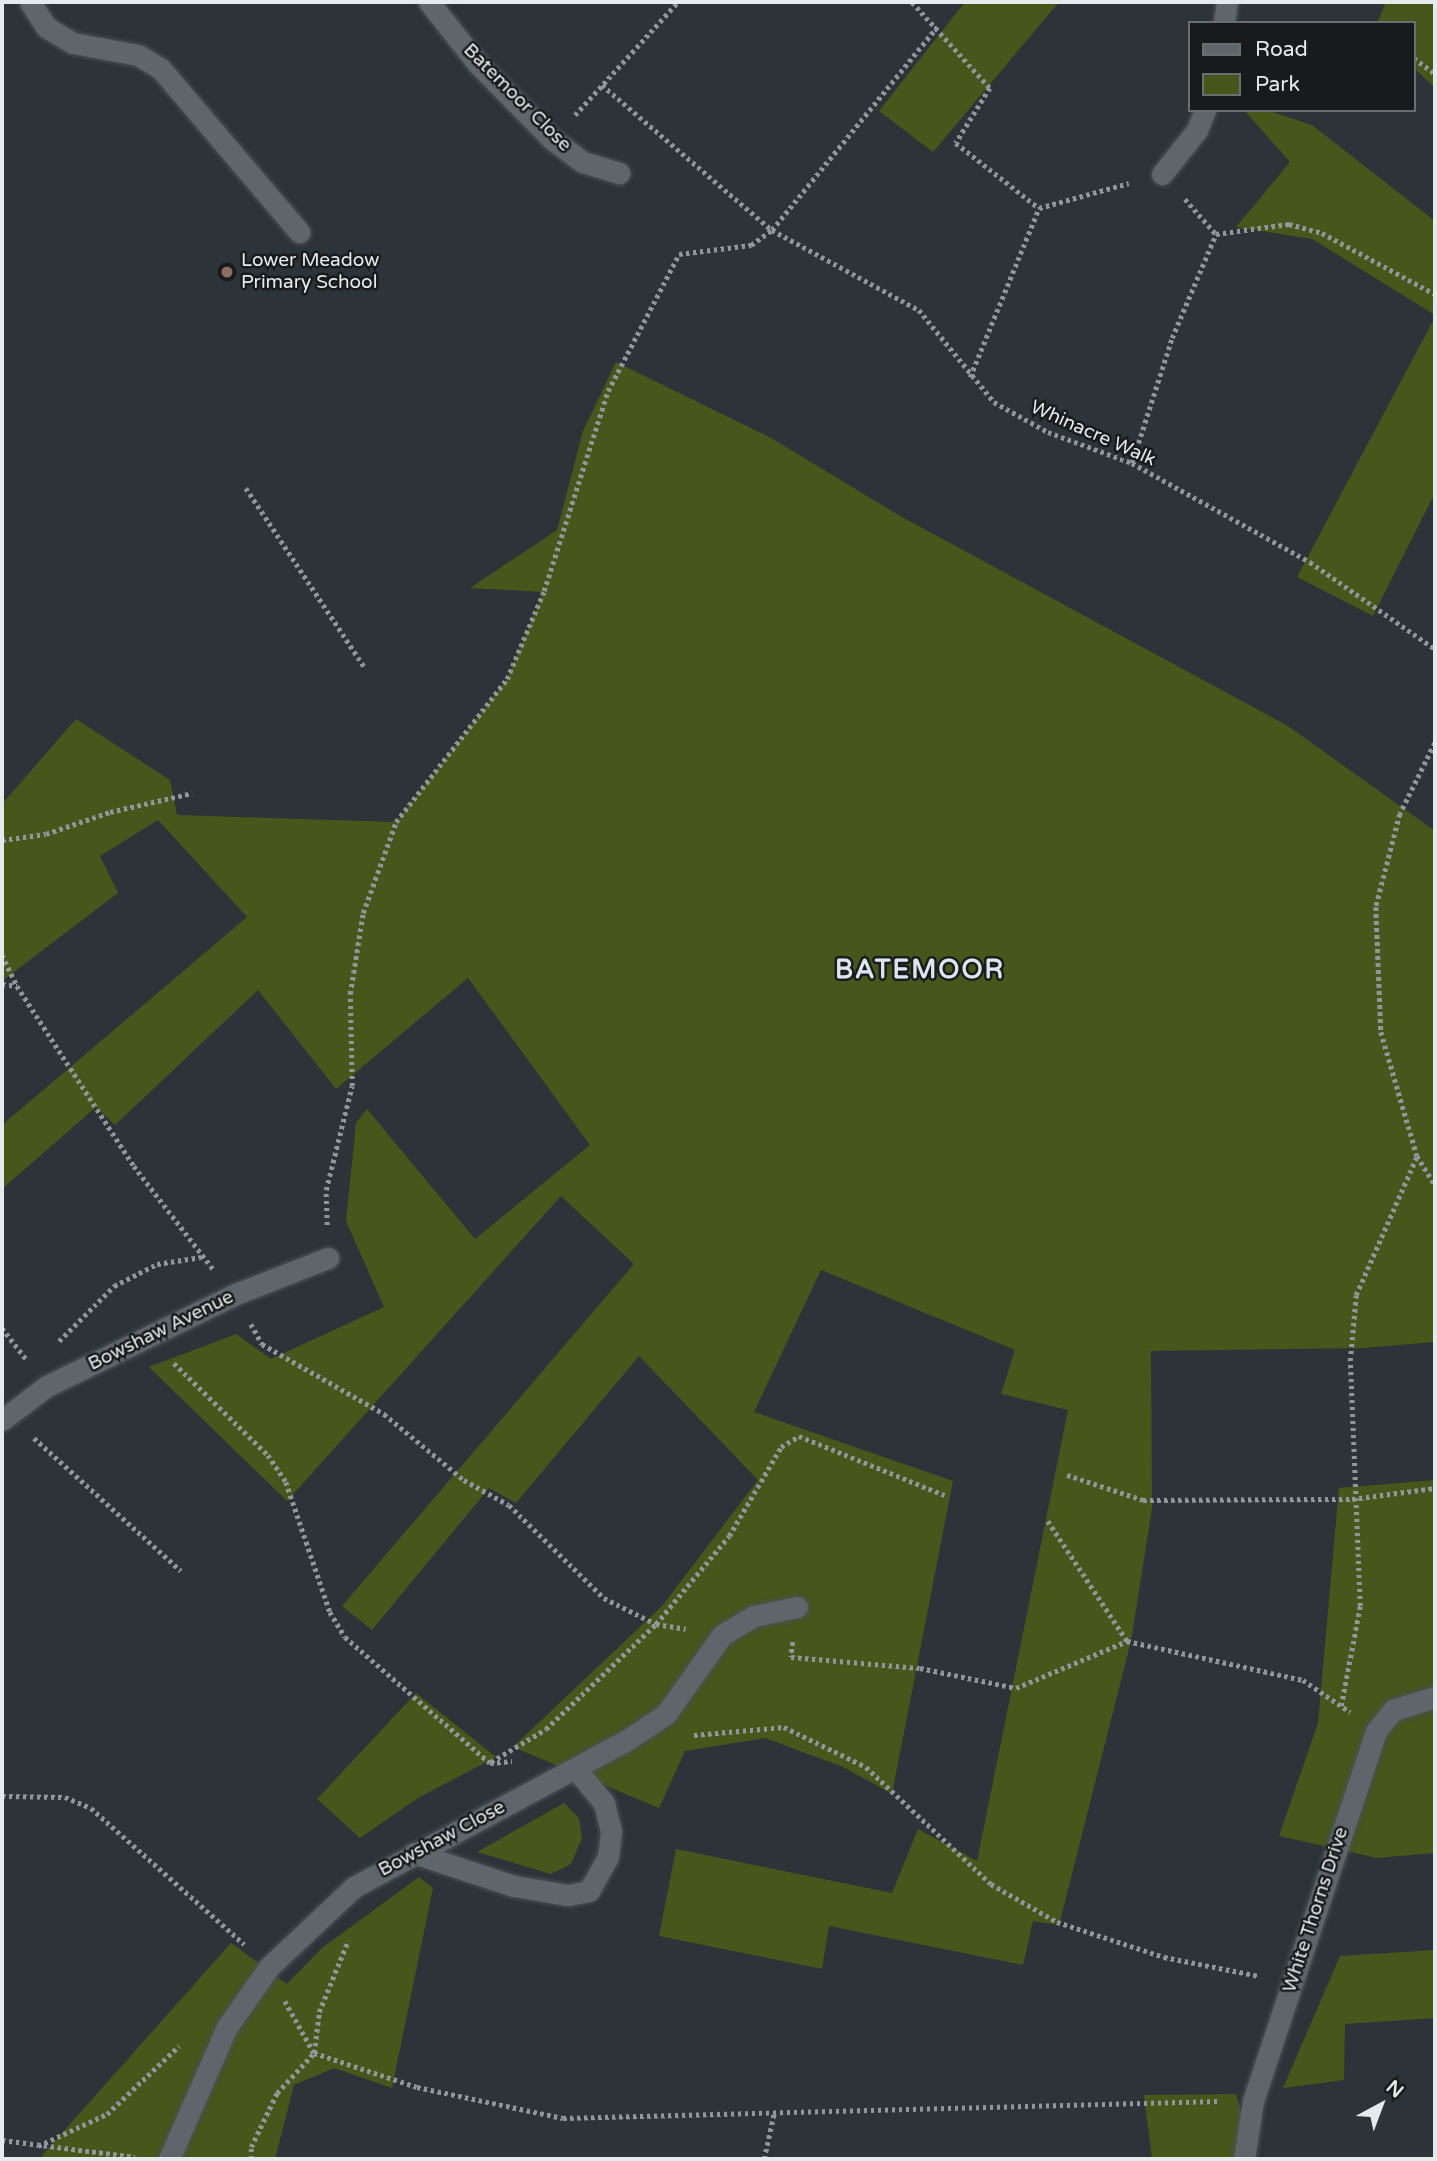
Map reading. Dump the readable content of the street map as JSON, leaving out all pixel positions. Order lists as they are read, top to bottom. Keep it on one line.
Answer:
{"streets":{"street":["Batemoor Close","Bowshaw Avenue","Bowshaw Close","White Thorns Drive"],"path":["Whinacre Walk"]},"districts":["BATEMOOR"],"places":["Lower Meadow Primary School"],"legend":["Road","Park"],"north":"top right"}
